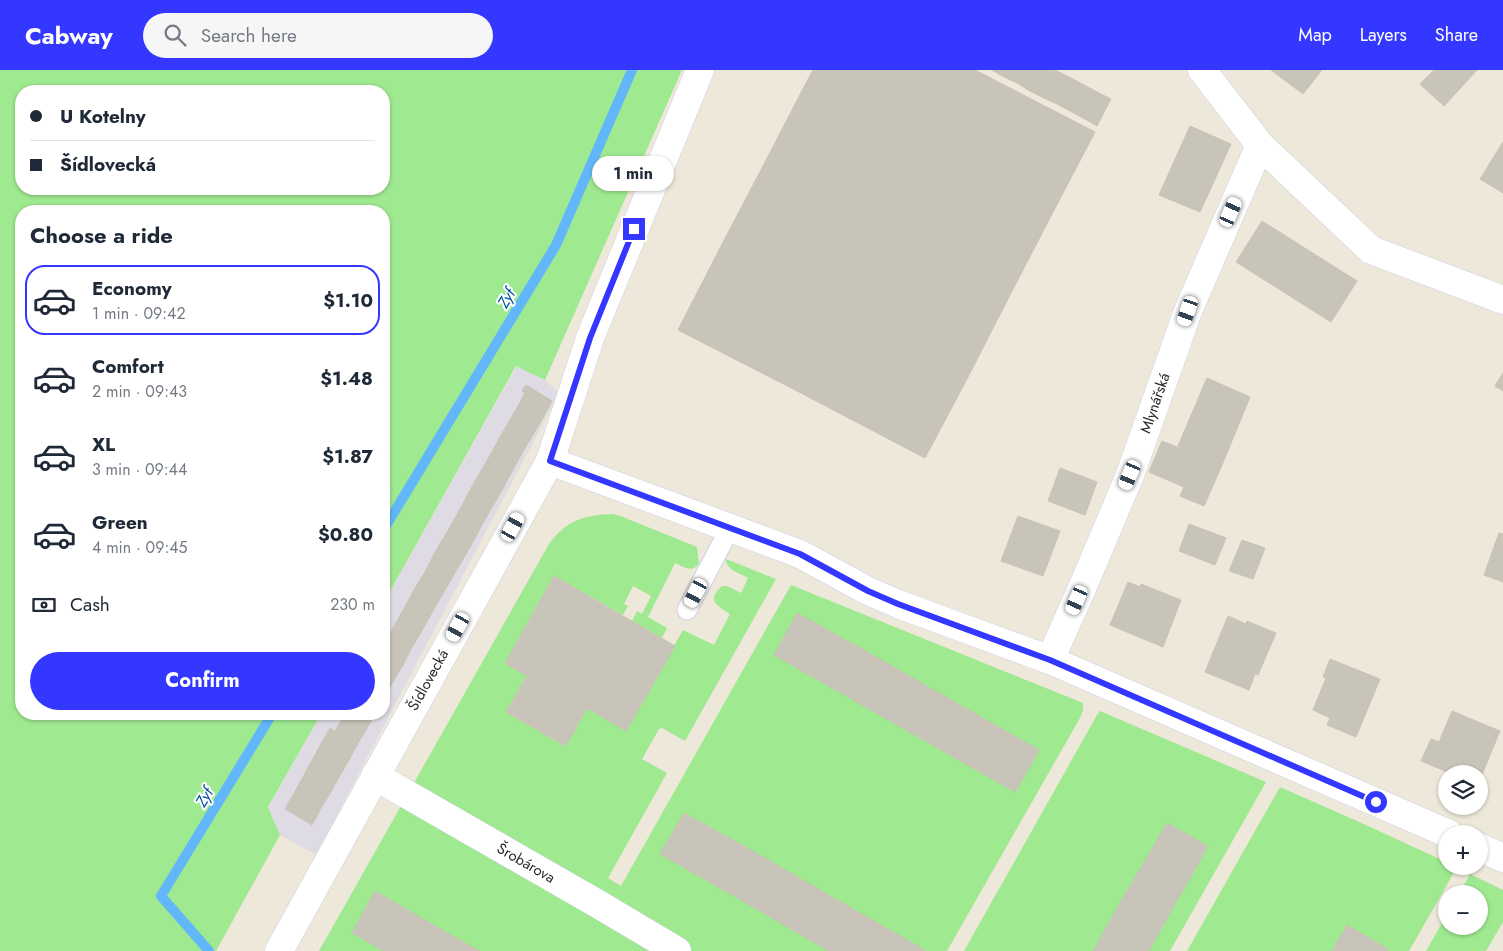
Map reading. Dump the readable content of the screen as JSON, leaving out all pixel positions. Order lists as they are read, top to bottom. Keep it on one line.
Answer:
{"streets":{"street":["Mlynářská","Šídlovecká","Šrobárova"]},"crossings":[["Šídlovecká","Šrobárova"]],"water":["Zyf"],"page":{"header":"Cabway","search":"Search here","nav":["Map","Layers","Share"],"banner":["U Kotelny","Šídlovecká"],"bubble":"1 min","heading":"Choose a ride","list":[{"name":"Economy","note":"1 min · 09:42","value":"$1.10"},{"name":"Comfort","note":"2 min · 09:43","value":"$1.48"},{"name":"XL","note":"3 min · 09:44","value":"$1.87"},{"name":"Green","note":"4 min · 09:45","value":"$0.80"}],"pay":["Cash","230 m"],"buttons":"Confirm","map_buttons":["+","−"]}}
